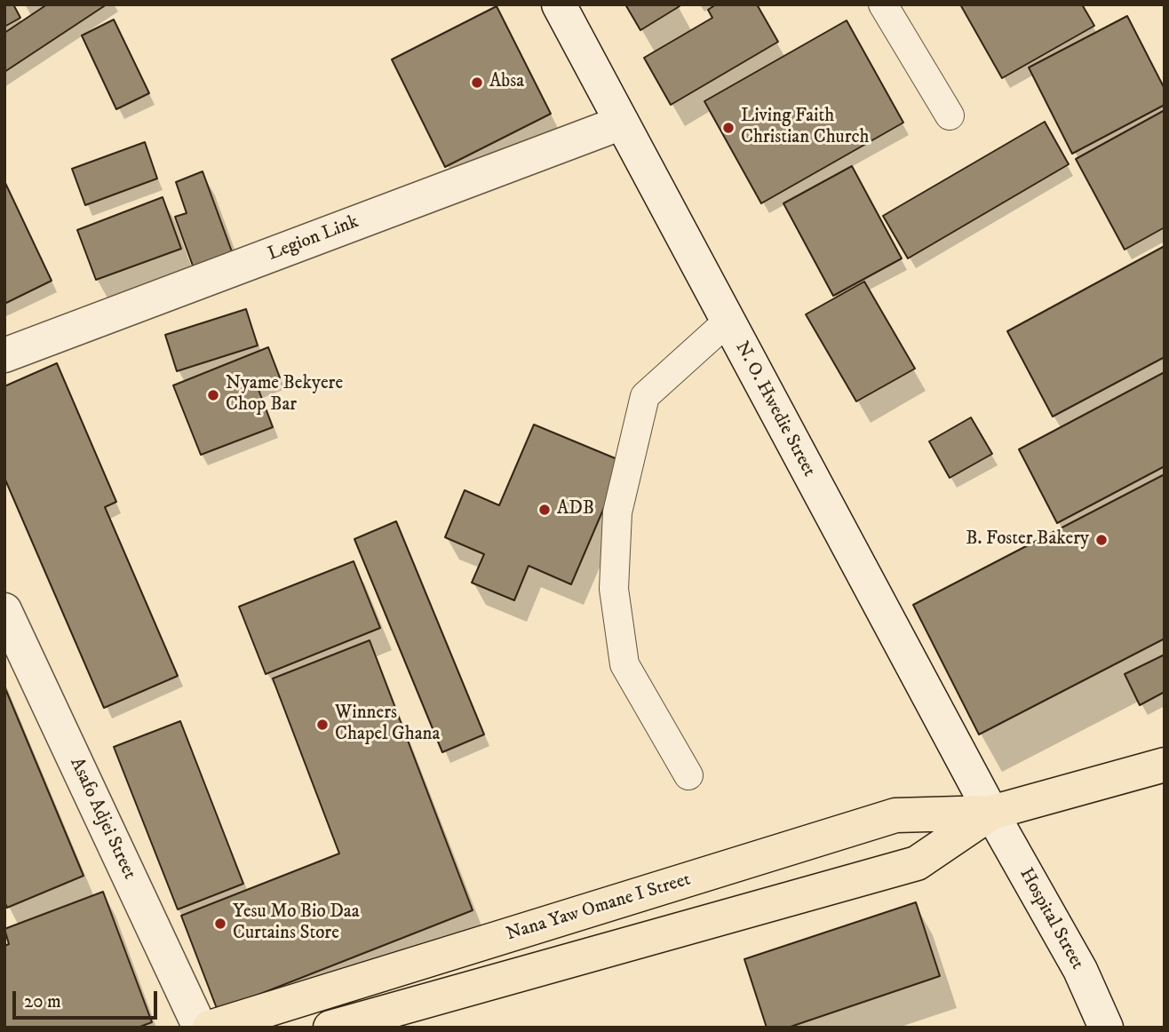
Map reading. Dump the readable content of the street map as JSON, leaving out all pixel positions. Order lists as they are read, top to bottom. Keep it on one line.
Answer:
{"streets":{"main road":["Nana Yaw Omane I Street"],"street":["Legion Link","N. O. Hwedie Street","Asafo Adjei Street","Hospital Street"]},"crossings":[["Legion Link","N. O. Hwedie Street"],["N. O. Hwedie Street","Nana Yaw Omane I Street"],["N. O. Hwedie Street","Hospital Street"],["Nana Yaw Omane I Street","Hospital Street"]],"places":["Absa","Living Faith Christian Church","Nyame Bekyere Chop Bar","ADB","B. Foster Bakery","Winners Chapel Ghana","Yesu Mo Bio Daa Curtains Store"],"scale_bar":"20 m"}
